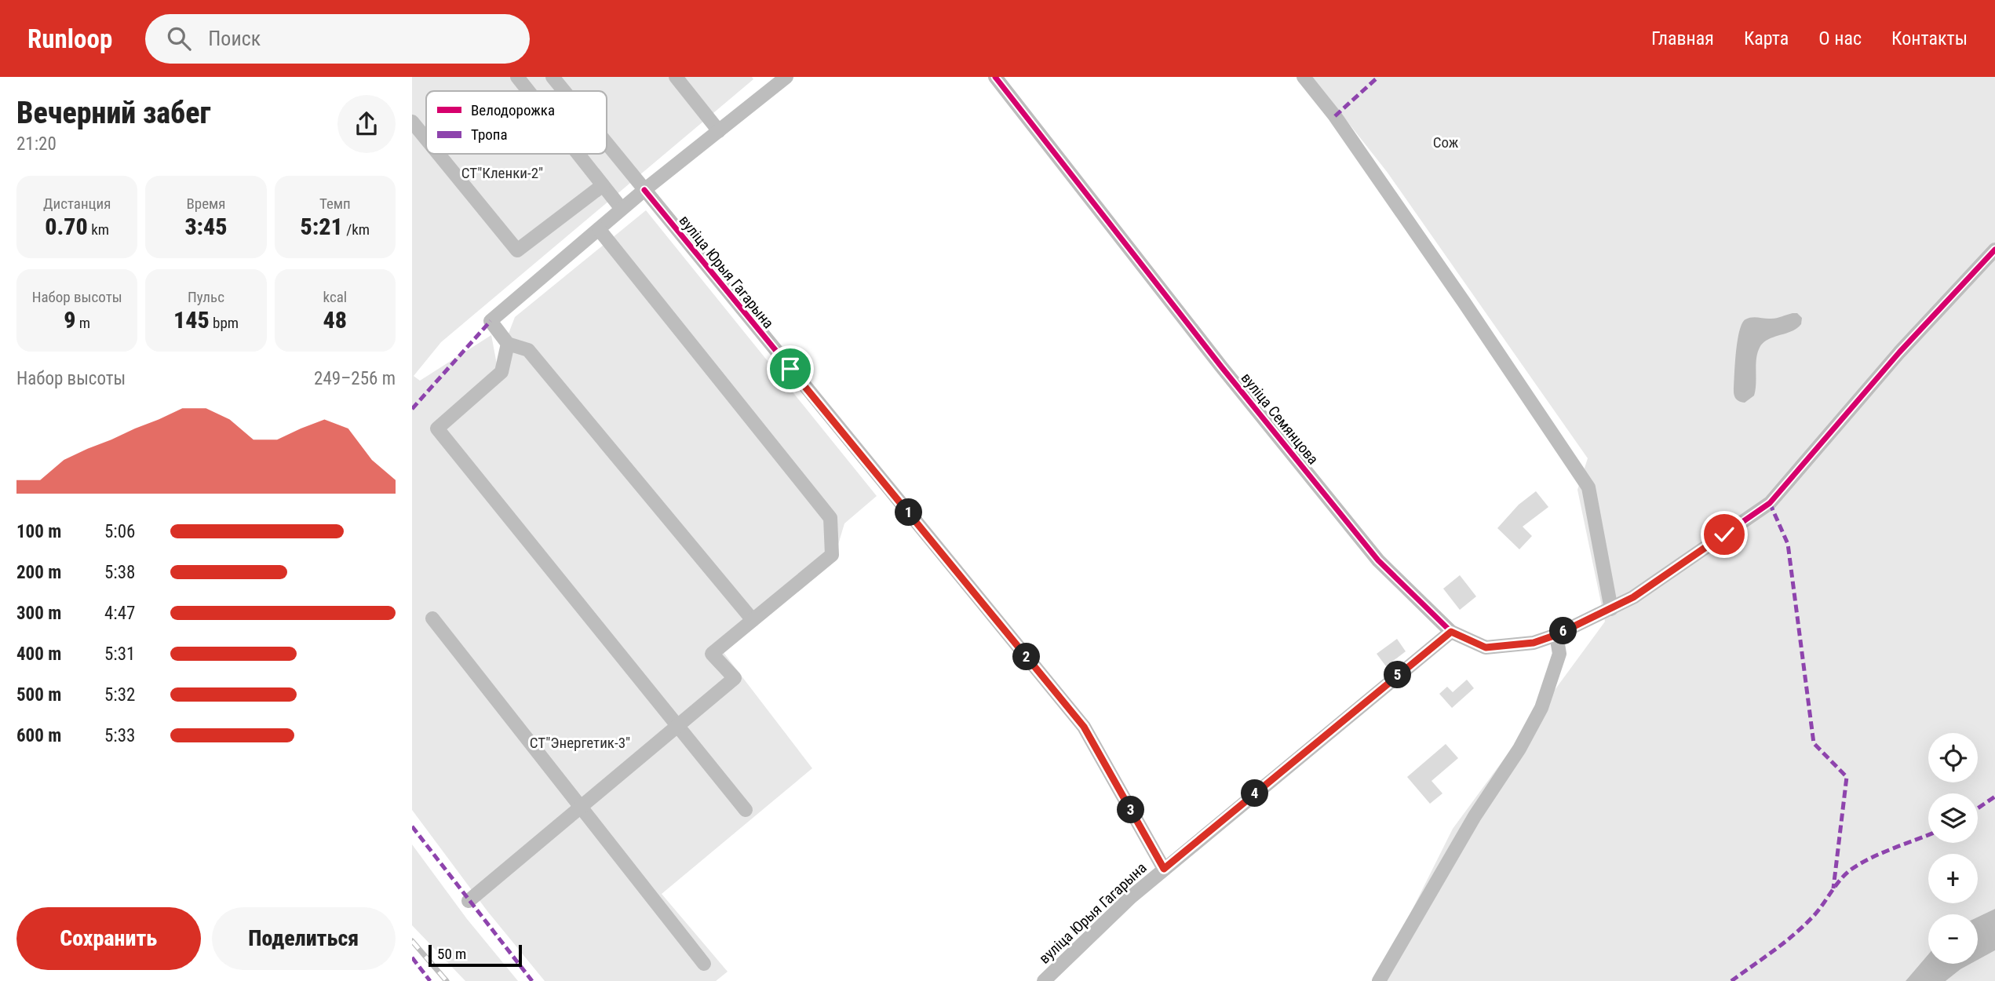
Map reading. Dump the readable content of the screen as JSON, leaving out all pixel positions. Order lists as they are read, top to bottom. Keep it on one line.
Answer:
{"streets":{"street":["вуліца Юрыя Гагарына","вуліца Семянцова"]},"crossings":[["вуліца Юрыя Гагарына","вуліца Семянцова"]],"parks":["Сож","СТ\"Кленки-2\"","СТ\"Энергетик-3\""],"legend":["Велодорожка","Тропа"],"scale_bar":"50 m","page":{"header":"Runloop","search":"Поиск","nav":["Главная","Карта","О нас","Контакты"],"heading":["Вечерний забег","21:20"],"stats":[["Дистанция","0.70 km"],["Время","3:45"],["Темп","5:21 /km"],["Набор высоты","9 m"],["Пульс","145 bpm"],["kcal","48"]],"chart":["Набор высоты","249–256 m"],"pins":["1","6","2","5","4","3"],"list":[{"name":"100 m","note":"5:06"},{"name":"200 m","note":"5:38"},{"name":"300 m","note":"4:47"},{"name":"400 m","note":"5:31"},{"name":"500 m","note":"5:32"},{"name":"600 m","note":"5:33"}],"map_buttons":["+","−"],"buttons":["Сохранить","Поделиться"],"scale":"50 m"}}
